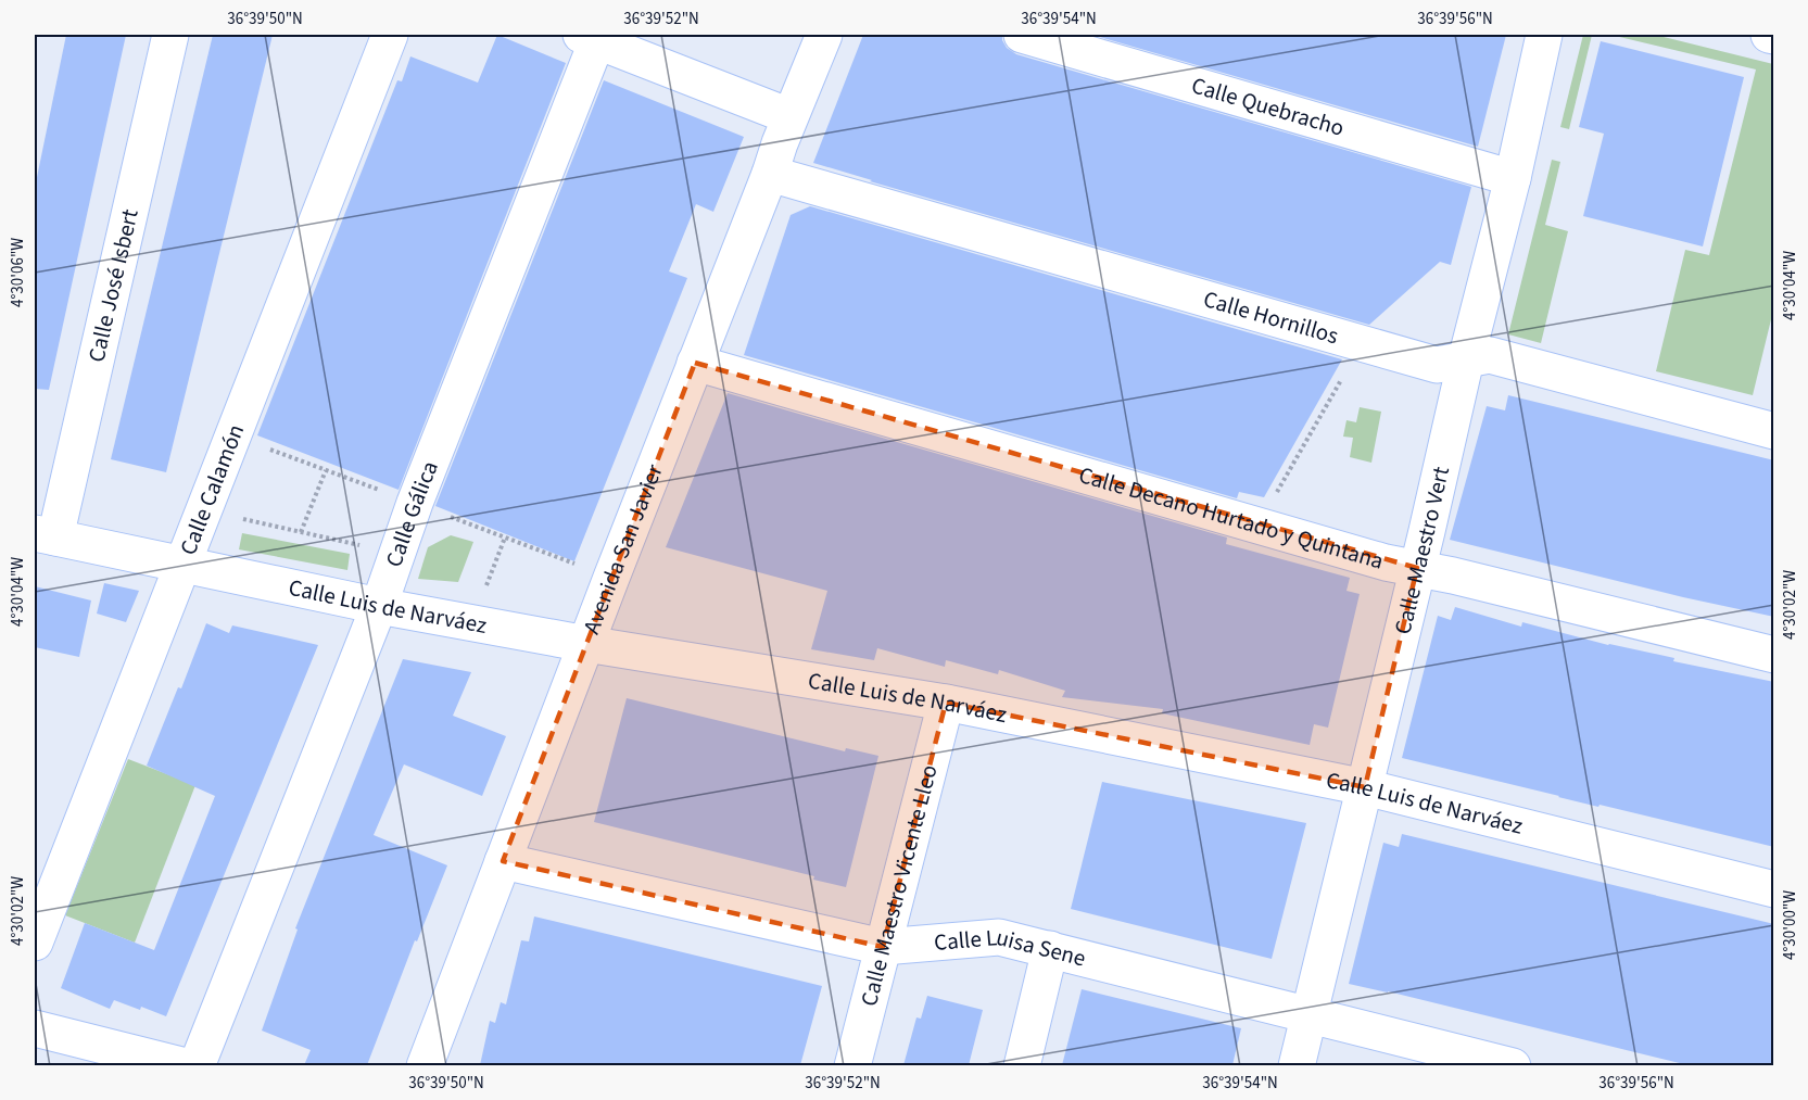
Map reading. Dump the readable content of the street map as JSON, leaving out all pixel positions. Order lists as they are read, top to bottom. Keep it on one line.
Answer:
{"streets":{"street":["Calle Quebracho","Calle José Isbert","Calle Hornillos","Calle Calamón","Calle Gálica","Calle Decano Hurtado y Quintana","Avenida San Javier","Calle Maestro Vert","Calle Luis de Narváez","Calle Maestro Vicente Lleo","Calle Luisa Sene"]},"crossings":[["Calle Quebracho","Calle Maestro Vert"],["Calle José Isbert","Calle Luis de Narváez"],["Calle Hornillos","Avenida San Javier"],["Calle Hornillos","Calle Maestro Vert"],["Calle Calamón","Calle Luis de Narváez"],["Calle Gálica","Calle Luis de Narváez"],["Calle Decano Hurtado y Quintana","Avenida San Javier"],["Calle Decano Hurtado y Quintana","Calle Maestro Vert"],["Avenida San Javier","Calle Luis de Narváez"],["Avenida San Javier","Calle Luisa Sene"],["Calle Maestro Vert","Calle Luis de Narváez"],["Calle Maestro Vert","Calle Luisa Sene"],["Calle Luis de Narváez","Calle Maestro Vicente Lleo"],["Calle Maestro Vicente Lleo","Calle Luisa Sene"]],"coordinates":["36°39'50\"N","36°39'52\"N","36°39'54\"N","36°39'56\"N","4°30'06\"W","4°30'04\"W","4°30'02\"W","4°30'00\"W"]}
